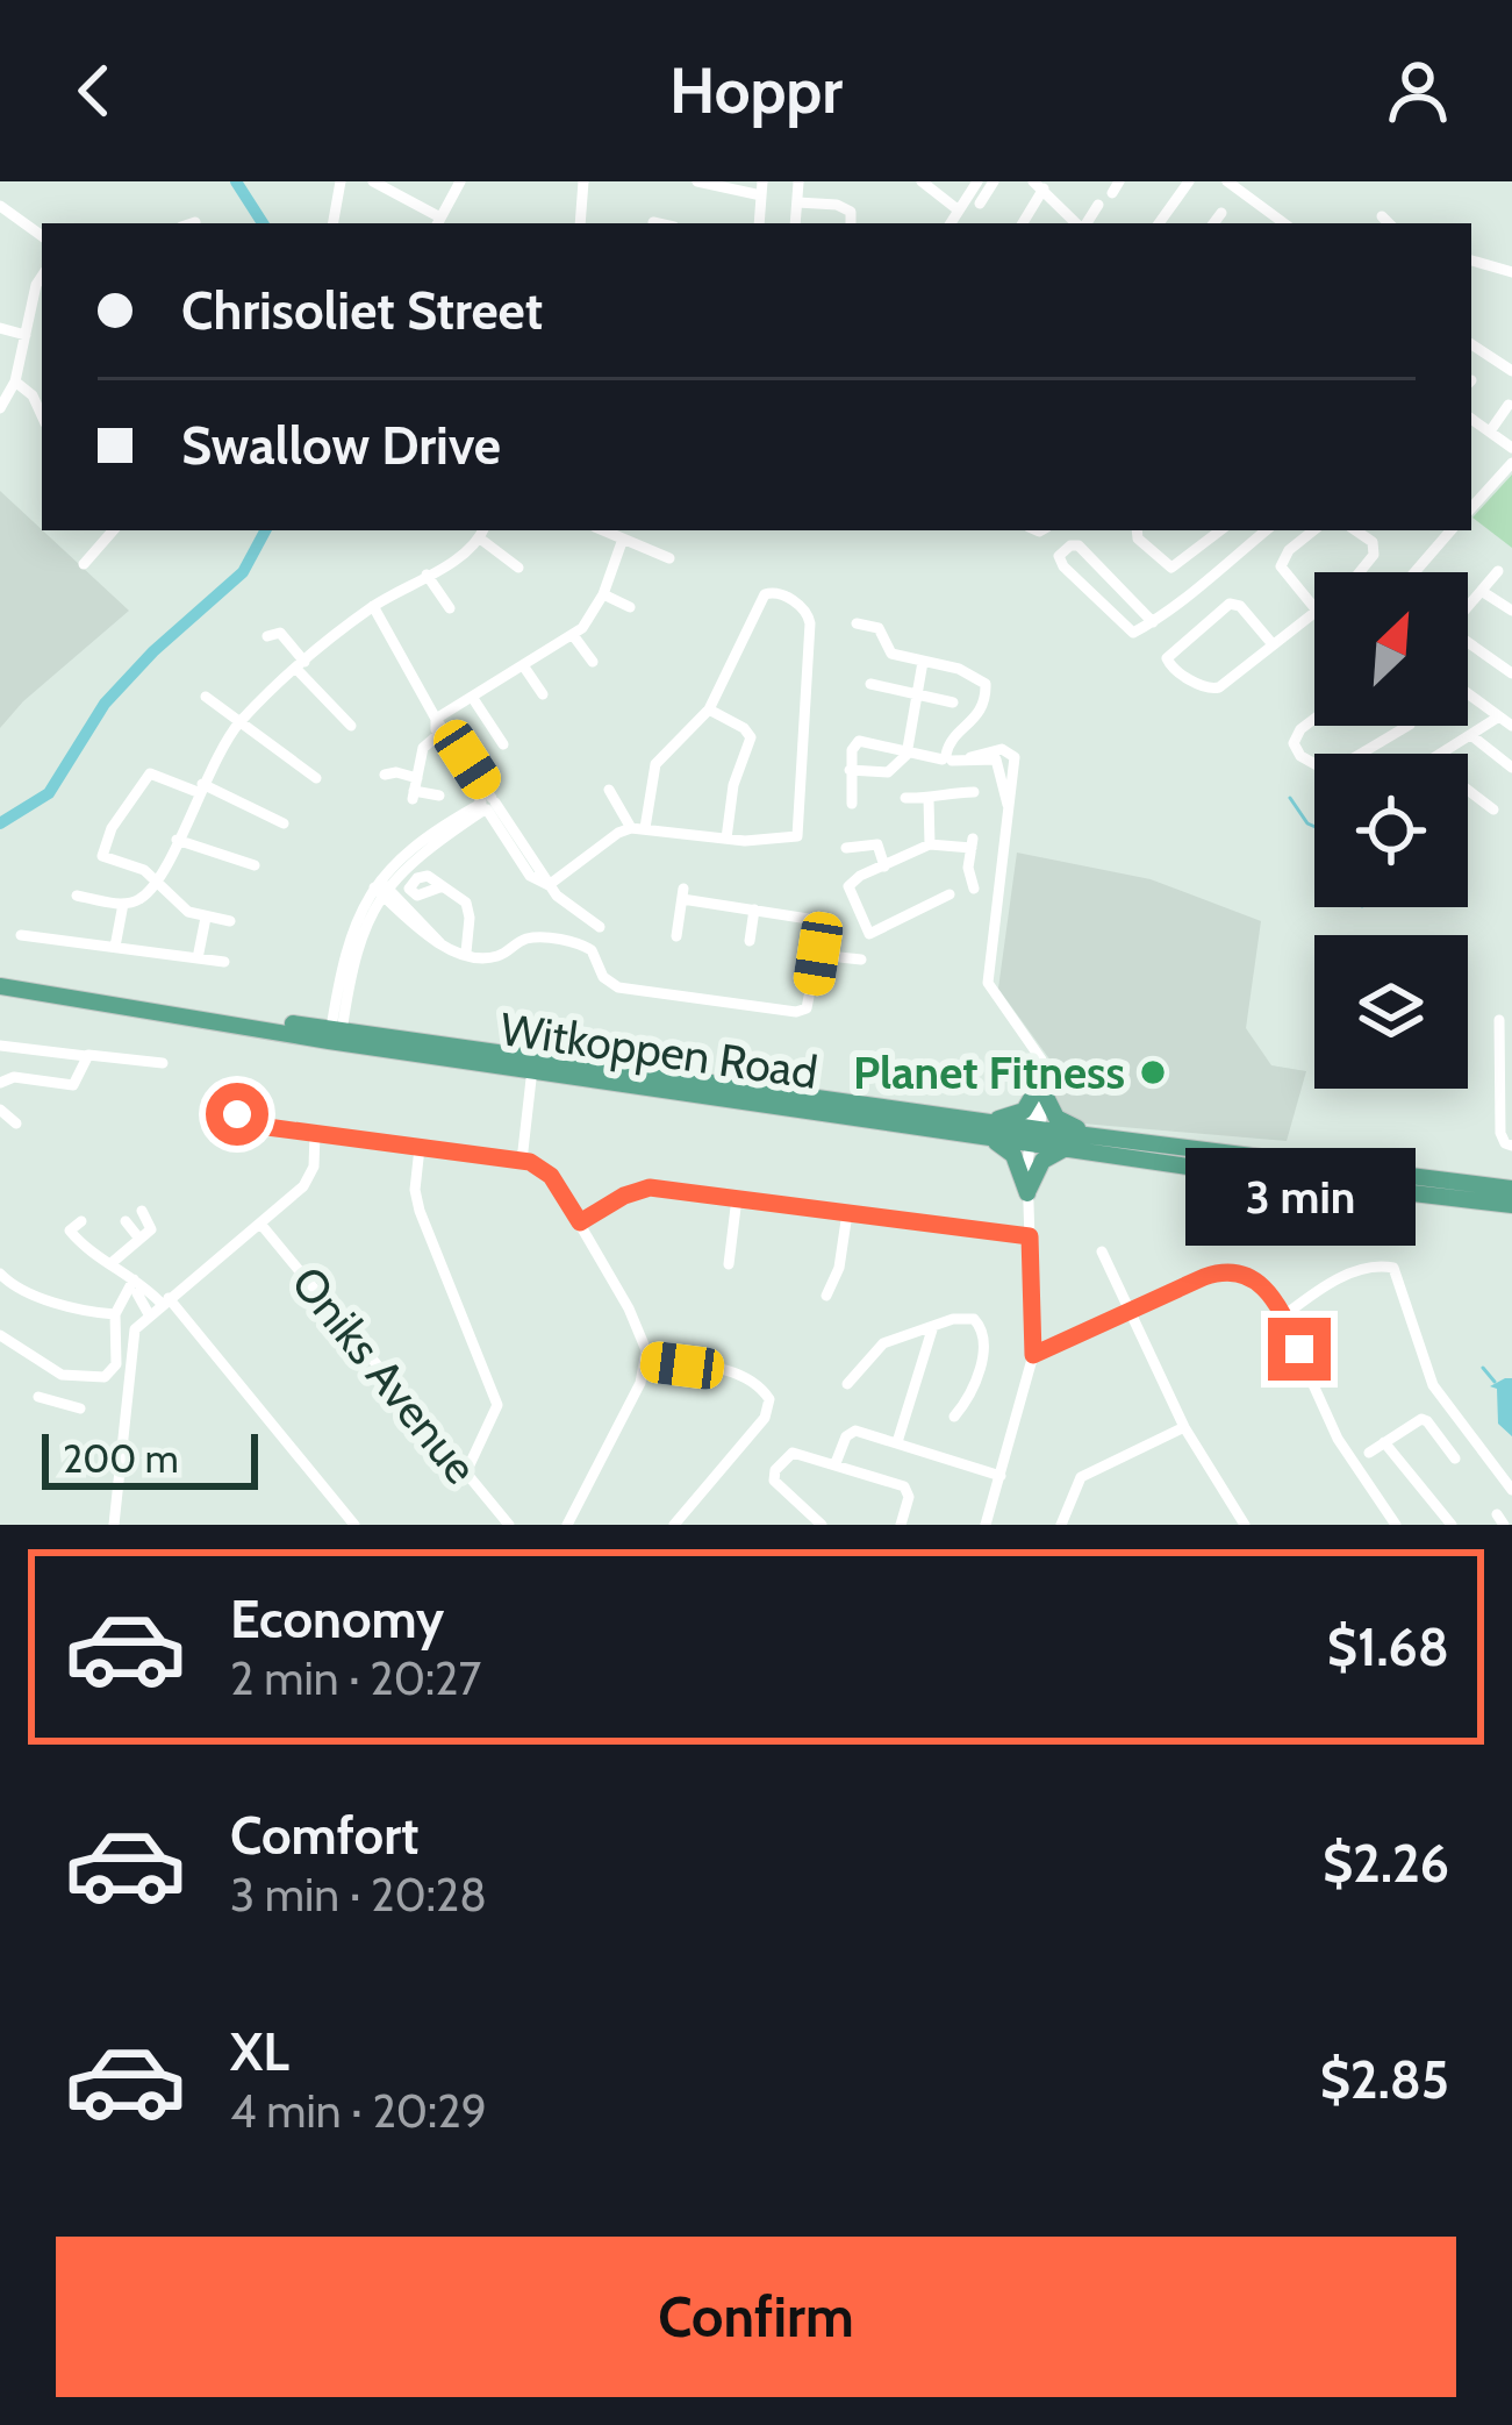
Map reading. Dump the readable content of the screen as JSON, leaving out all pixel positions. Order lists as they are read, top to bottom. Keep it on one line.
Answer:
{"streets":{"main road":["Witkoppen Road"],"street":["Oniks Avenue"]},"places":["Planet Fitness"],"scale_bar":"200 m","north":"top right","page":{"header":"Hoppr","banner":["Chrisoliet Street","Swallow Drive"],"bubble":"3 min","scale":"200 m","list":[{"name":"Economy","note":"2 min · 20:27","value":"$1.68"},{"name":"Comfort","note":"3 min · 20:28","value":"$2.26"},{"name":"XL","note":"4 min · 20:29","value":"$2.85"}],"buttons":"Confirm"}}
